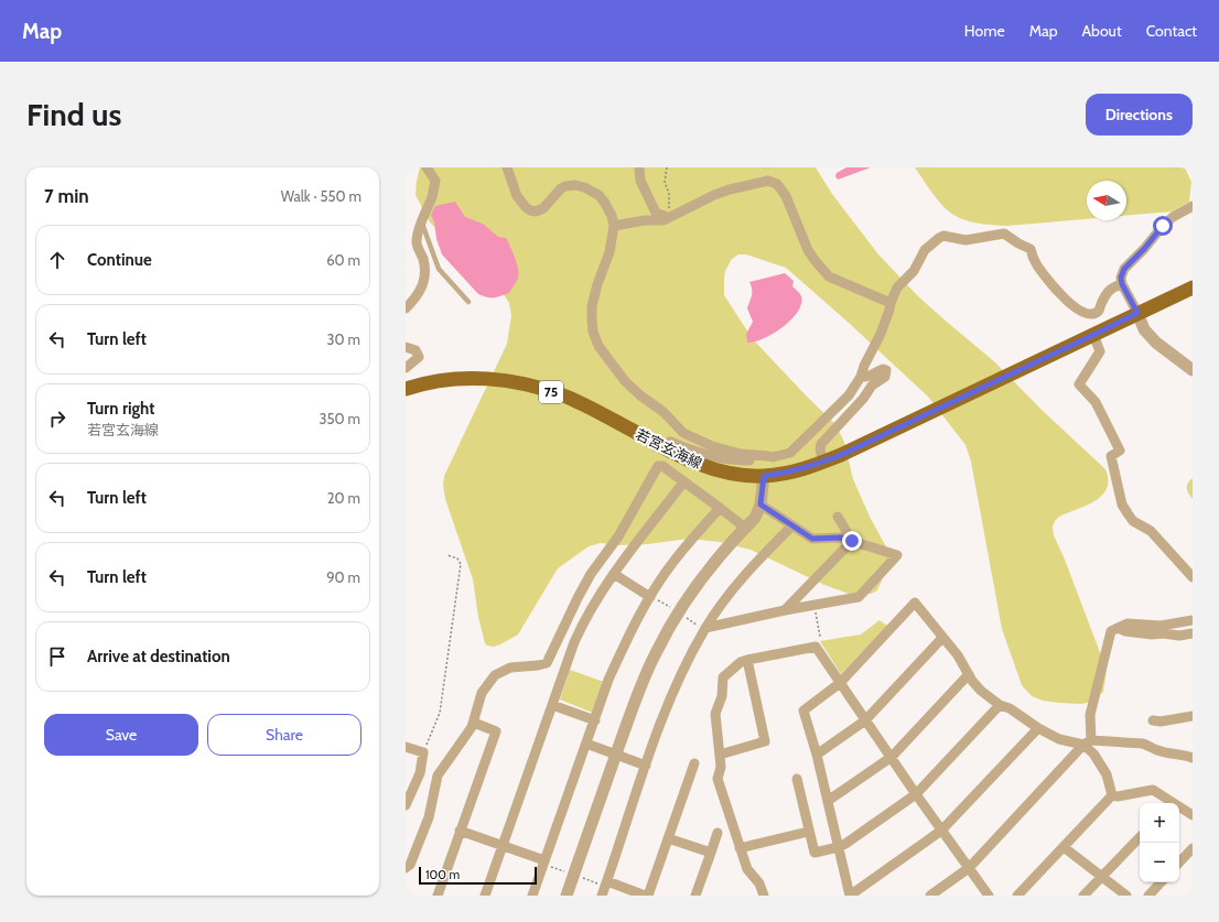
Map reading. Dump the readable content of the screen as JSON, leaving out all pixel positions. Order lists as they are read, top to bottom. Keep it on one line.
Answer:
{"streets":{"main road":["75","若宮玄海線"]},"scale_bar":"100 m","north":"left","page":{"header":"Map","nav":["Home","Map","About","Contact"],"buttons":["Directions",["Save","Share"]],"title":"Find us","heading":["7 min","Walk · 550 m"],"list":[["Continue","60 m"],["Turn left","30 m"],["Turn right","若宮玄海線","350 m"],["Turn left","20 m"],["Turn left","90 m"],"Arrive at destination"],"map_buttons":["+","−"],"scale":"100 m"}}
